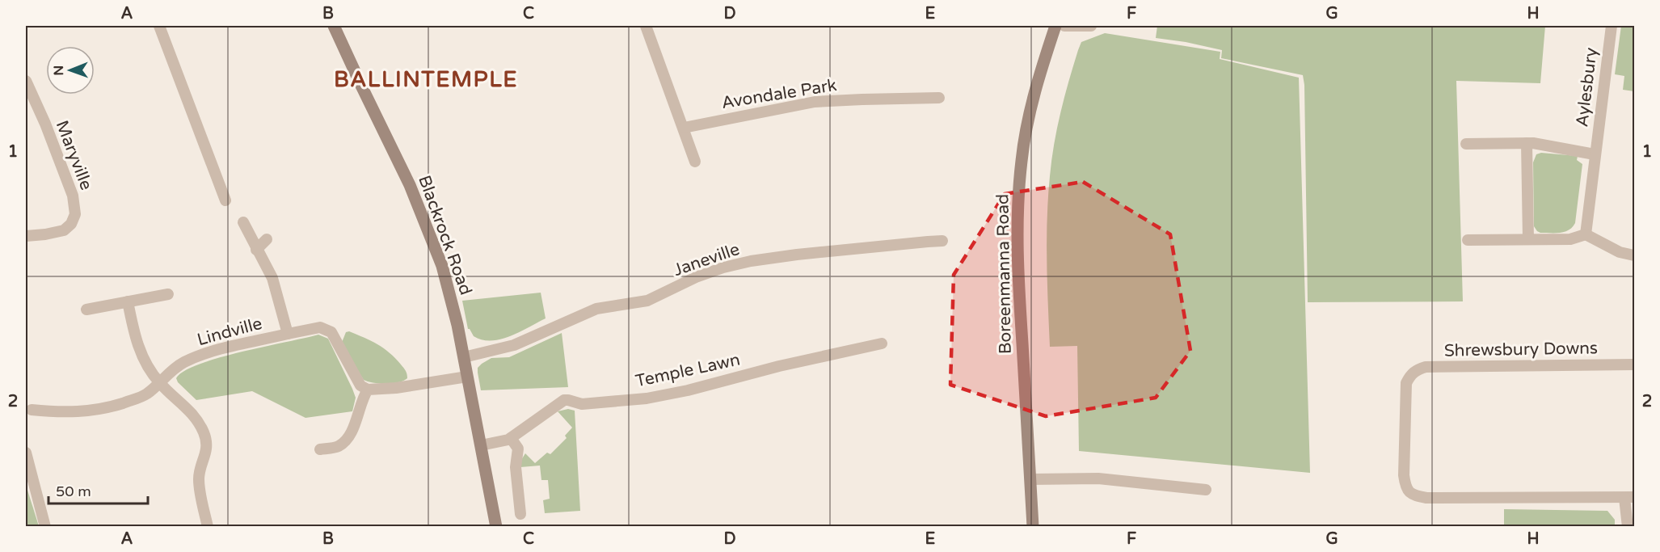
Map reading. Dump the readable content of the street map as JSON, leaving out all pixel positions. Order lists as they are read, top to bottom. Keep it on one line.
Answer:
{"streets":{"street":["Aylesbury","Avondale Park","Maryville","Blackrock Road","Janeville","Boreenmanna Road","Lindville","Shrewsbury Downs","Temple Lawn"]},"crossings":[["Blackrock Road","Janeville"],["Blackrock Road","Temple Lawn"]],"districts":["BALLINTEMPLE"],"scale_bar":"50 m","north":"left","grid":{"columns":["A","B","C","D","E","F","G","H"],"rows":["1","2"]}}
